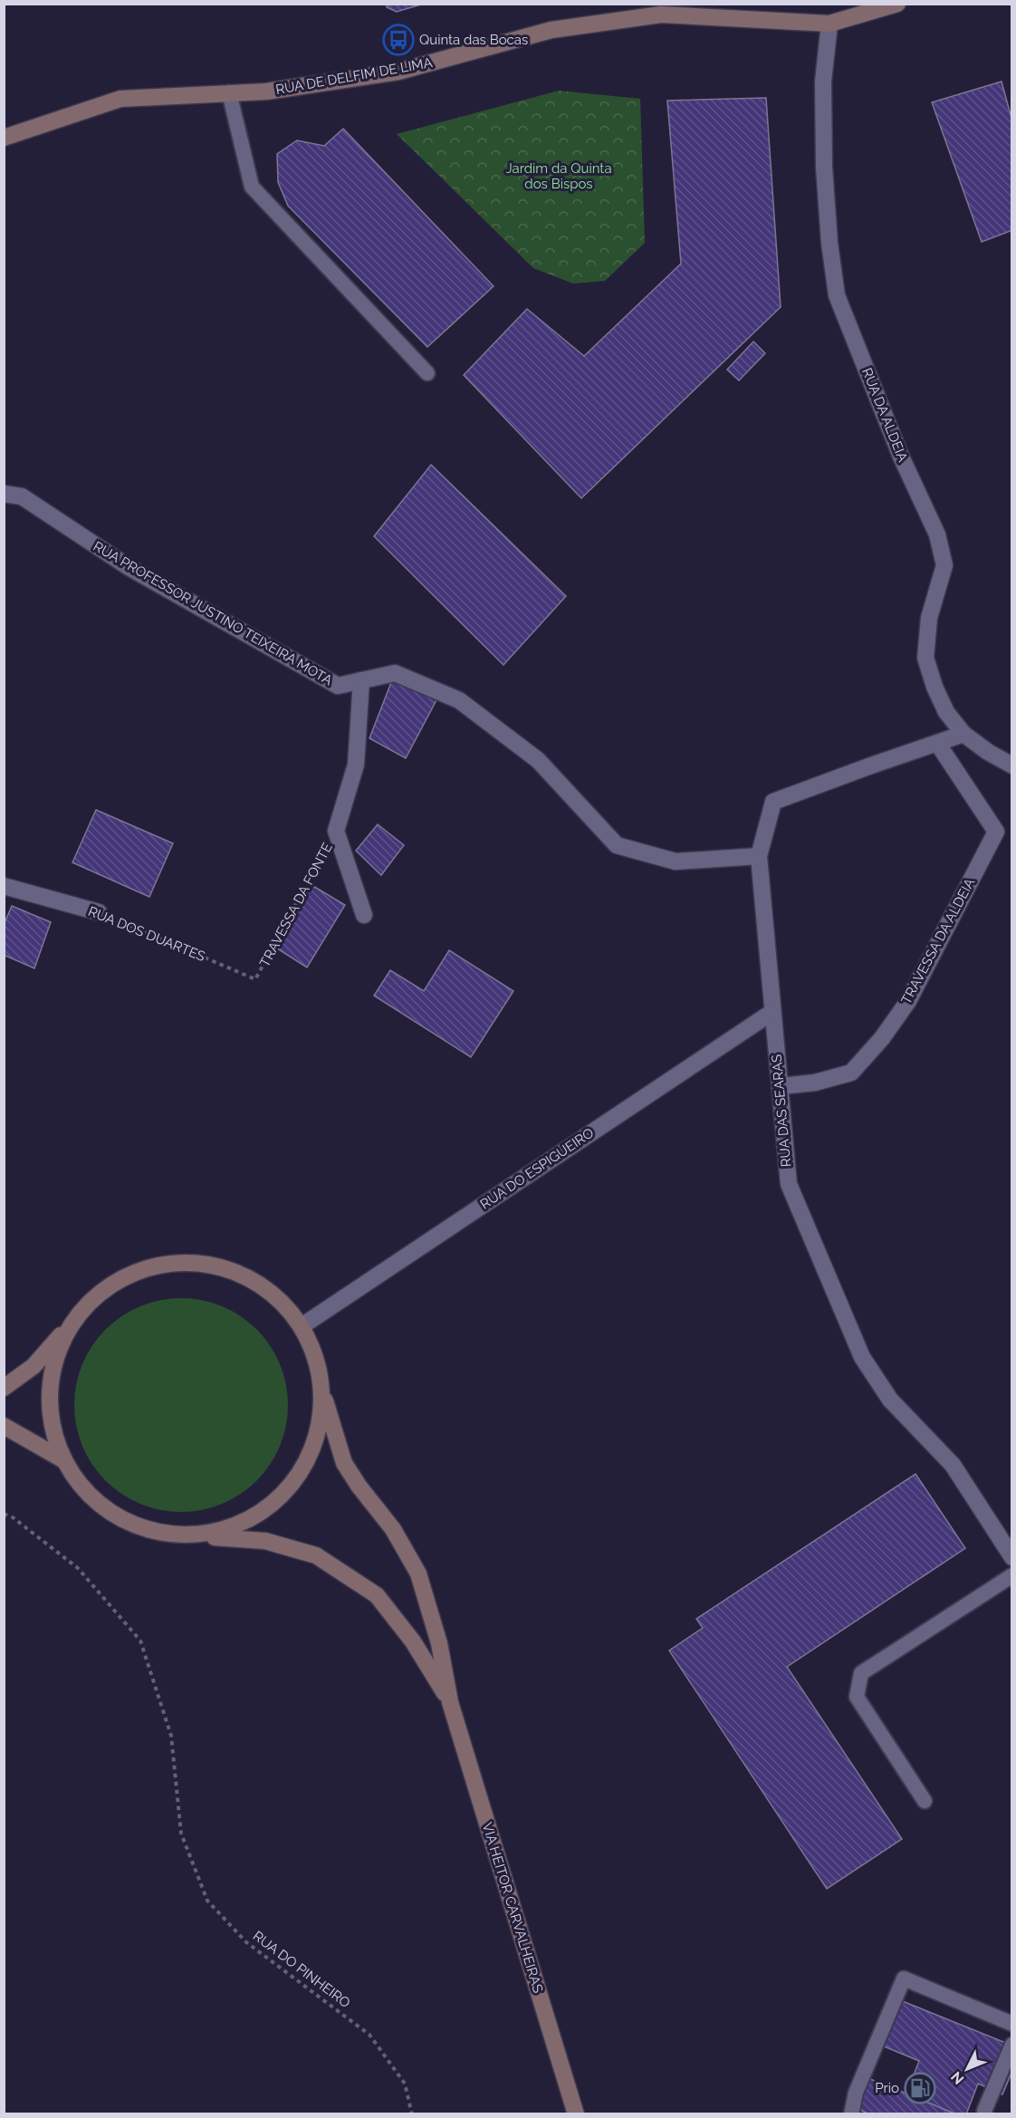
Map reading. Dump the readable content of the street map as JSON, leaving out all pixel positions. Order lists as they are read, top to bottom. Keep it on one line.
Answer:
{"streets":{"main road":["RUA DE DELFIM DE LIMA","VIA HEITOR CARVALHEIRAS"],"street":["RUA DA ALDEIA","RUA PROFESSOR JUSTINO TEIXEIRA MOTA","TRAVESSA DA FONTE","RUA DOS DUARTES","TRAVESSA DA ALDEIA","RUA DAS SEARAS","RUA DO ESPIGUEIRO"],"path":["RUA DO PINHEIRO"]},"crossings":[["RUA DE DELFIM DE LIMA","RUA DA ALDEIA"],["RUA DA ALDEIA","RUA DAS SEARAS"],["RUA PROFESSOR JUSTINO TEIXEIRA MOTA","TRAVESSA DA FONTE"],["RUA PROFESSOR JUSTINO TEIXEIRA MOTA","RUA DAS SEARAS"],["TRAVESSA DA FONTE","RUA DOS DUARTES"],["TRAVESSA DA ALDEIA","RUA DAS SEARAS"],["RUA DAS SEARAS","RUA DO ESPIGUEIRO"],["RUA DO ESPIGUEIRO","VIA HEITOR CARVALHEIRAS"]],"parks":["Jardim da Quinta dos Bispos"],"places":{"bus stop":["Quinta das Bocas"],"fuel station":["Prio"]},"north":"bottom left"}
